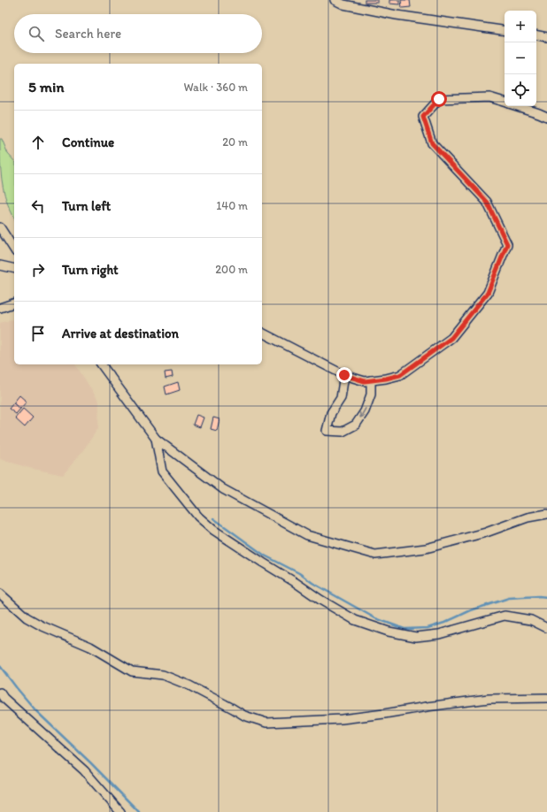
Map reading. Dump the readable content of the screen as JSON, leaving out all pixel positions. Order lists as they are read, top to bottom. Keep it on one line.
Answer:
{"page":{"map_buttons":["+","−"],"search":"Search here","heading":["5 min","Walk · 360 m"],"list":[["Continue","20 m"],["Turn left","140 m"],["Turn right","200 m"],"Arrive at destination"]}}
